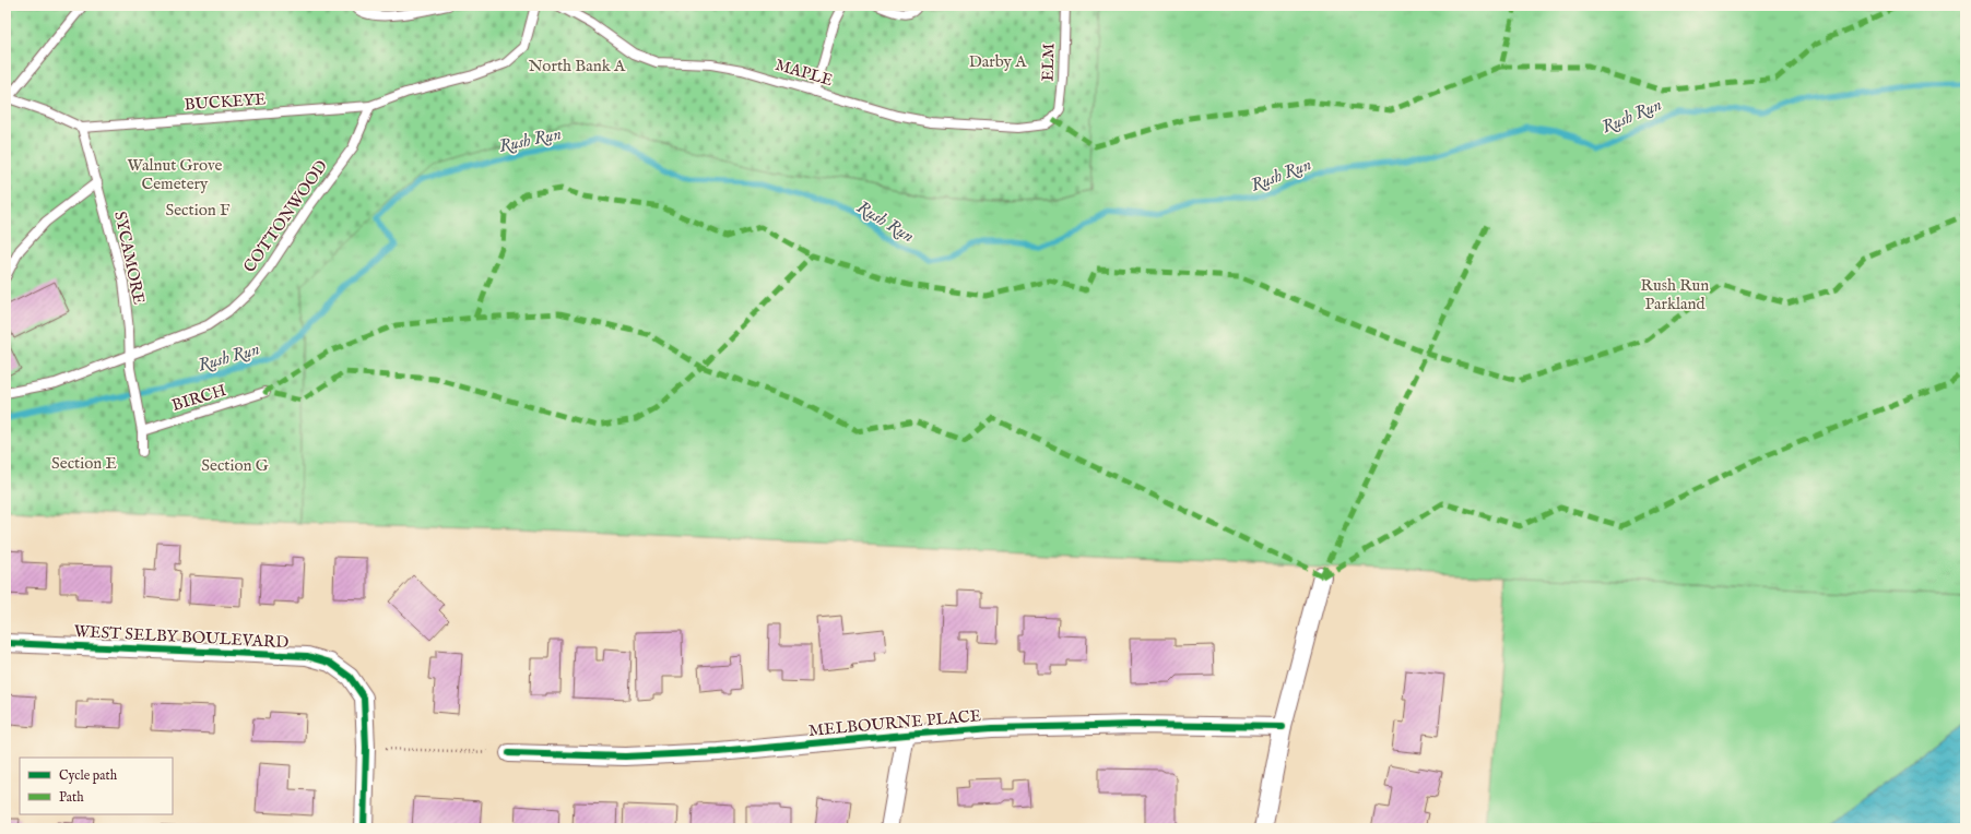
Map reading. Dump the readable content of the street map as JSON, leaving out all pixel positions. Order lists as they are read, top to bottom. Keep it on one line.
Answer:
{"streets":{"street":["WEST SELBY BOULEVARD","MELBOURNE PLACE"],"lane":["ELM","MAPLE","BUCKEYE","COTTONWOOD","SYCAMORE","BIRCH"]},"crossings":[["ELM","MAPLE"],["BUCKEYE","COTTONWOOD"],["BUCKEYE","SYCAMORE"],["COTTONWOOD","SYCAMORE"],["SYCAMORE","BIRCH"]],"water":["Rush Run"],"parks":["Darby A","North Bank A","Walnut Grove Cemetery","Section F","Rush Run Parkland","Section E","Section G"],"legend":["Cycle path","Path"]}
